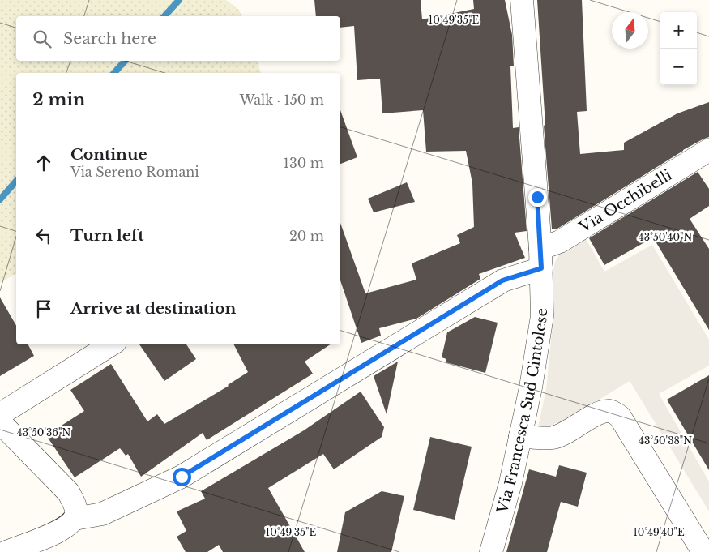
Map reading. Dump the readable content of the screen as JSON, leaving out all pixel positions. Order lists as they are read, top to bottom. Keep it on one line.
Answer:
{"streets":{"street":["Via Occhibelli","Via Francesca Sud Cintolese"]},"crossings":[["Via Occhibelli","Via Francesca Sud Cintolese"]],"north":"top","page":{"map_buttons":["+","−"],"search":"Search here","heading":["2 min","Walk · 150 m"],"list":[["Continue","Via Sereno Romani","130 m"],["Turn left","20 m"],"Arrive at destination"]},"coordinates":["10°49'35\"E","43°50'40\"N","43°50'36\"N","43°50'38\"N","10°49'40\"E"]}
